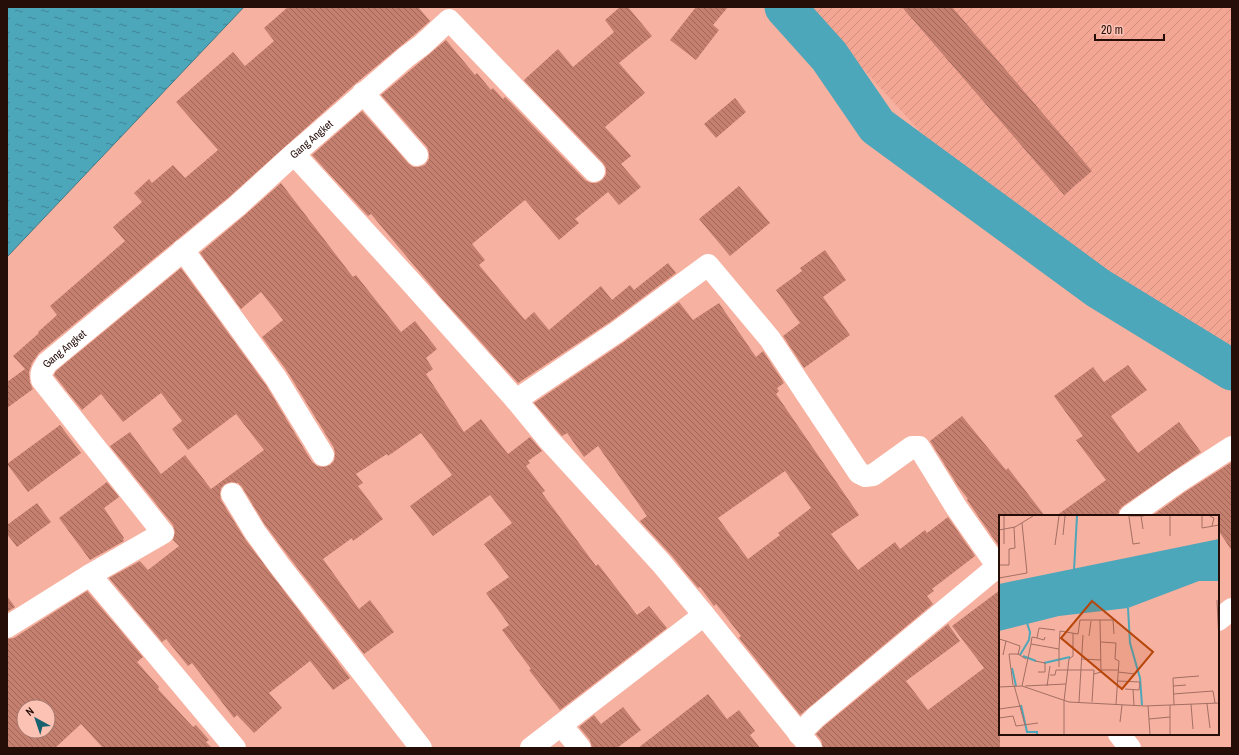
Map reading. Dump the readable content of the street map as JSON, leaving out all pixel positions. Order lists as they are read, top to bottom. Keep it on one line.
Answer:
{"streets":{"street":["Gang Angket"]},"scale_bar":"20 m","north":"top left"}
